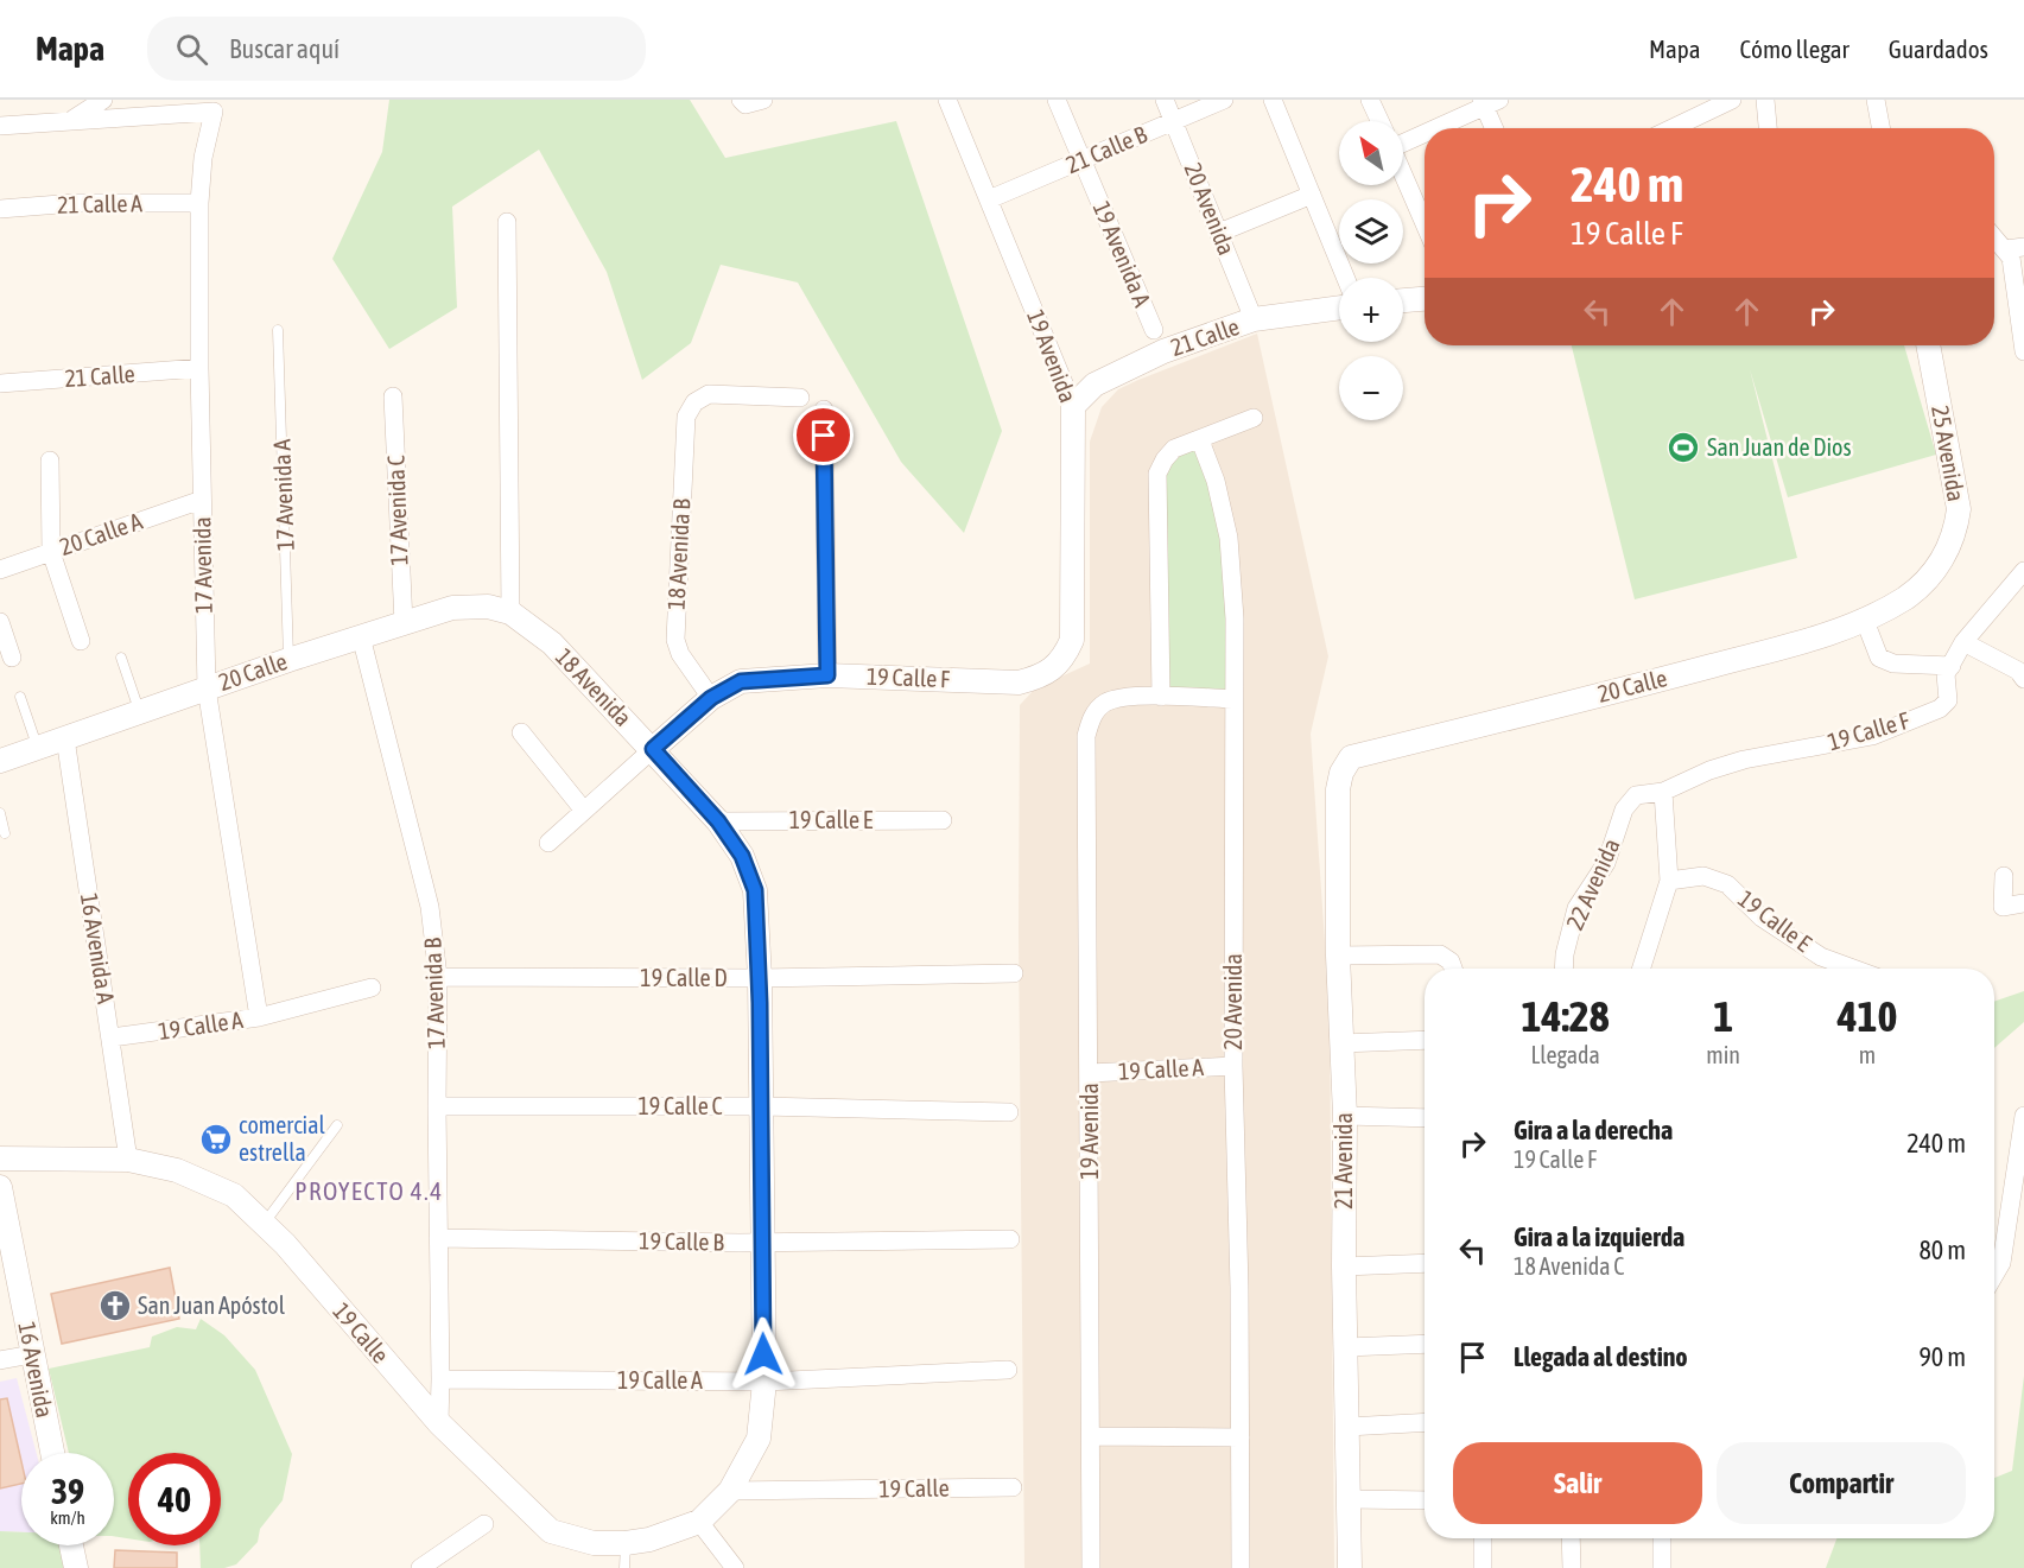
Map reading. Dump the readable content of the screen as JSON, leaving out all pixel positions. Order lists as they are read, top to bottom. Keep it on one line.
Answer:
{"streets":{"street":["21 Calle B","21 Calle A","20 Avenida","19 Avenida A","21 Calle","19 Avenida","25 Avenida","17 Avenida C","20 Calle A","18 Avenida B","17 Avenida","20 Calle","19 Calle F","18 Avenida","19 Calle E","22 Avenida","16 Avenida A","19 Calle D","17 Avenida B","19 Calle A","19 Calle C","21 Avenida","19 Calle B","19 Calle","16 Avenida"],"lane":["17 Avenida A"]},"crossings":[["21 Calle B","20 Avenida"],["21 Calle B","19 Avenida A"],["21 Calle B","19 Avenida"],["21 Calle A","17 Avenida"],["20 Avenida","21 Calle"],["20 Avenida","19 Calle A"],["21 Calle","19 Avenida"],["21 Calle","17 Avenida"],["19 Avenida","19 Calle F"],["19 Avenida","19 Calle A"],["25 Avenida","20 Calle"],["17 Avenida A","20 Calle"],["17 Avenida C","20 Calle"],["20 Calle A","17 Avenida"],["18 Avenida B","19 Calle F"],["17 Avenida","20 Calle"],["17 Avenida","19 Calle A"],["20 Calle","18 Avenida"],["20 Calle","16 Avenida A"],["20 Calle","17 Avenida B"],["20 Calle","21 Avenida"],["19 Calle F","18 Avenida"],["19 Calle F","22 Avenida"],["18 Avenida","19 Calle E"],["18 Avenida","19 Calle D"],["18 Avenida","19 Calle A"],["18 Avenida","19 Calle C"],["18 Avenida","19 Calle B"],["18 Avenida","19 Calle"],["16 Avenida A","19 Calle A"],["16 Avenida A","19 Calle"],["19 Calle D","17 Avenida B"],["17 Avenida B","19 Calle A"],["17 Avenida B","19 Calle C"],["17 Avenida B","19 Calle B"]],"districts":["PROYECTO 4.4"],"places":{"sports":["San Juan de Dios"],"supermarket":["comercial estrella"],"church":["San Juan Apóstol"]},"north":"top left","page":{"header":"Mapa","search":"Buscar aquí","nav":["Mapa","Cómo llegar","Guardados"],"map_buttons":["+","−"],"turn":["240 m","19 Calle F"],"eta":["14:28","Llegada","1","min","410","m"],"list":[{"name":"Gira a la derecha","note":"19 Calle F","value":"240 m"},{"name":"Gira a la izquierda","note":"18 Avenida C","value":"80 m"},{"name":"Llegada al destino","value":"90 m"}],"buttons":["Salir","Compartir"],"speed":"39 km/h","limit":"40"}}
